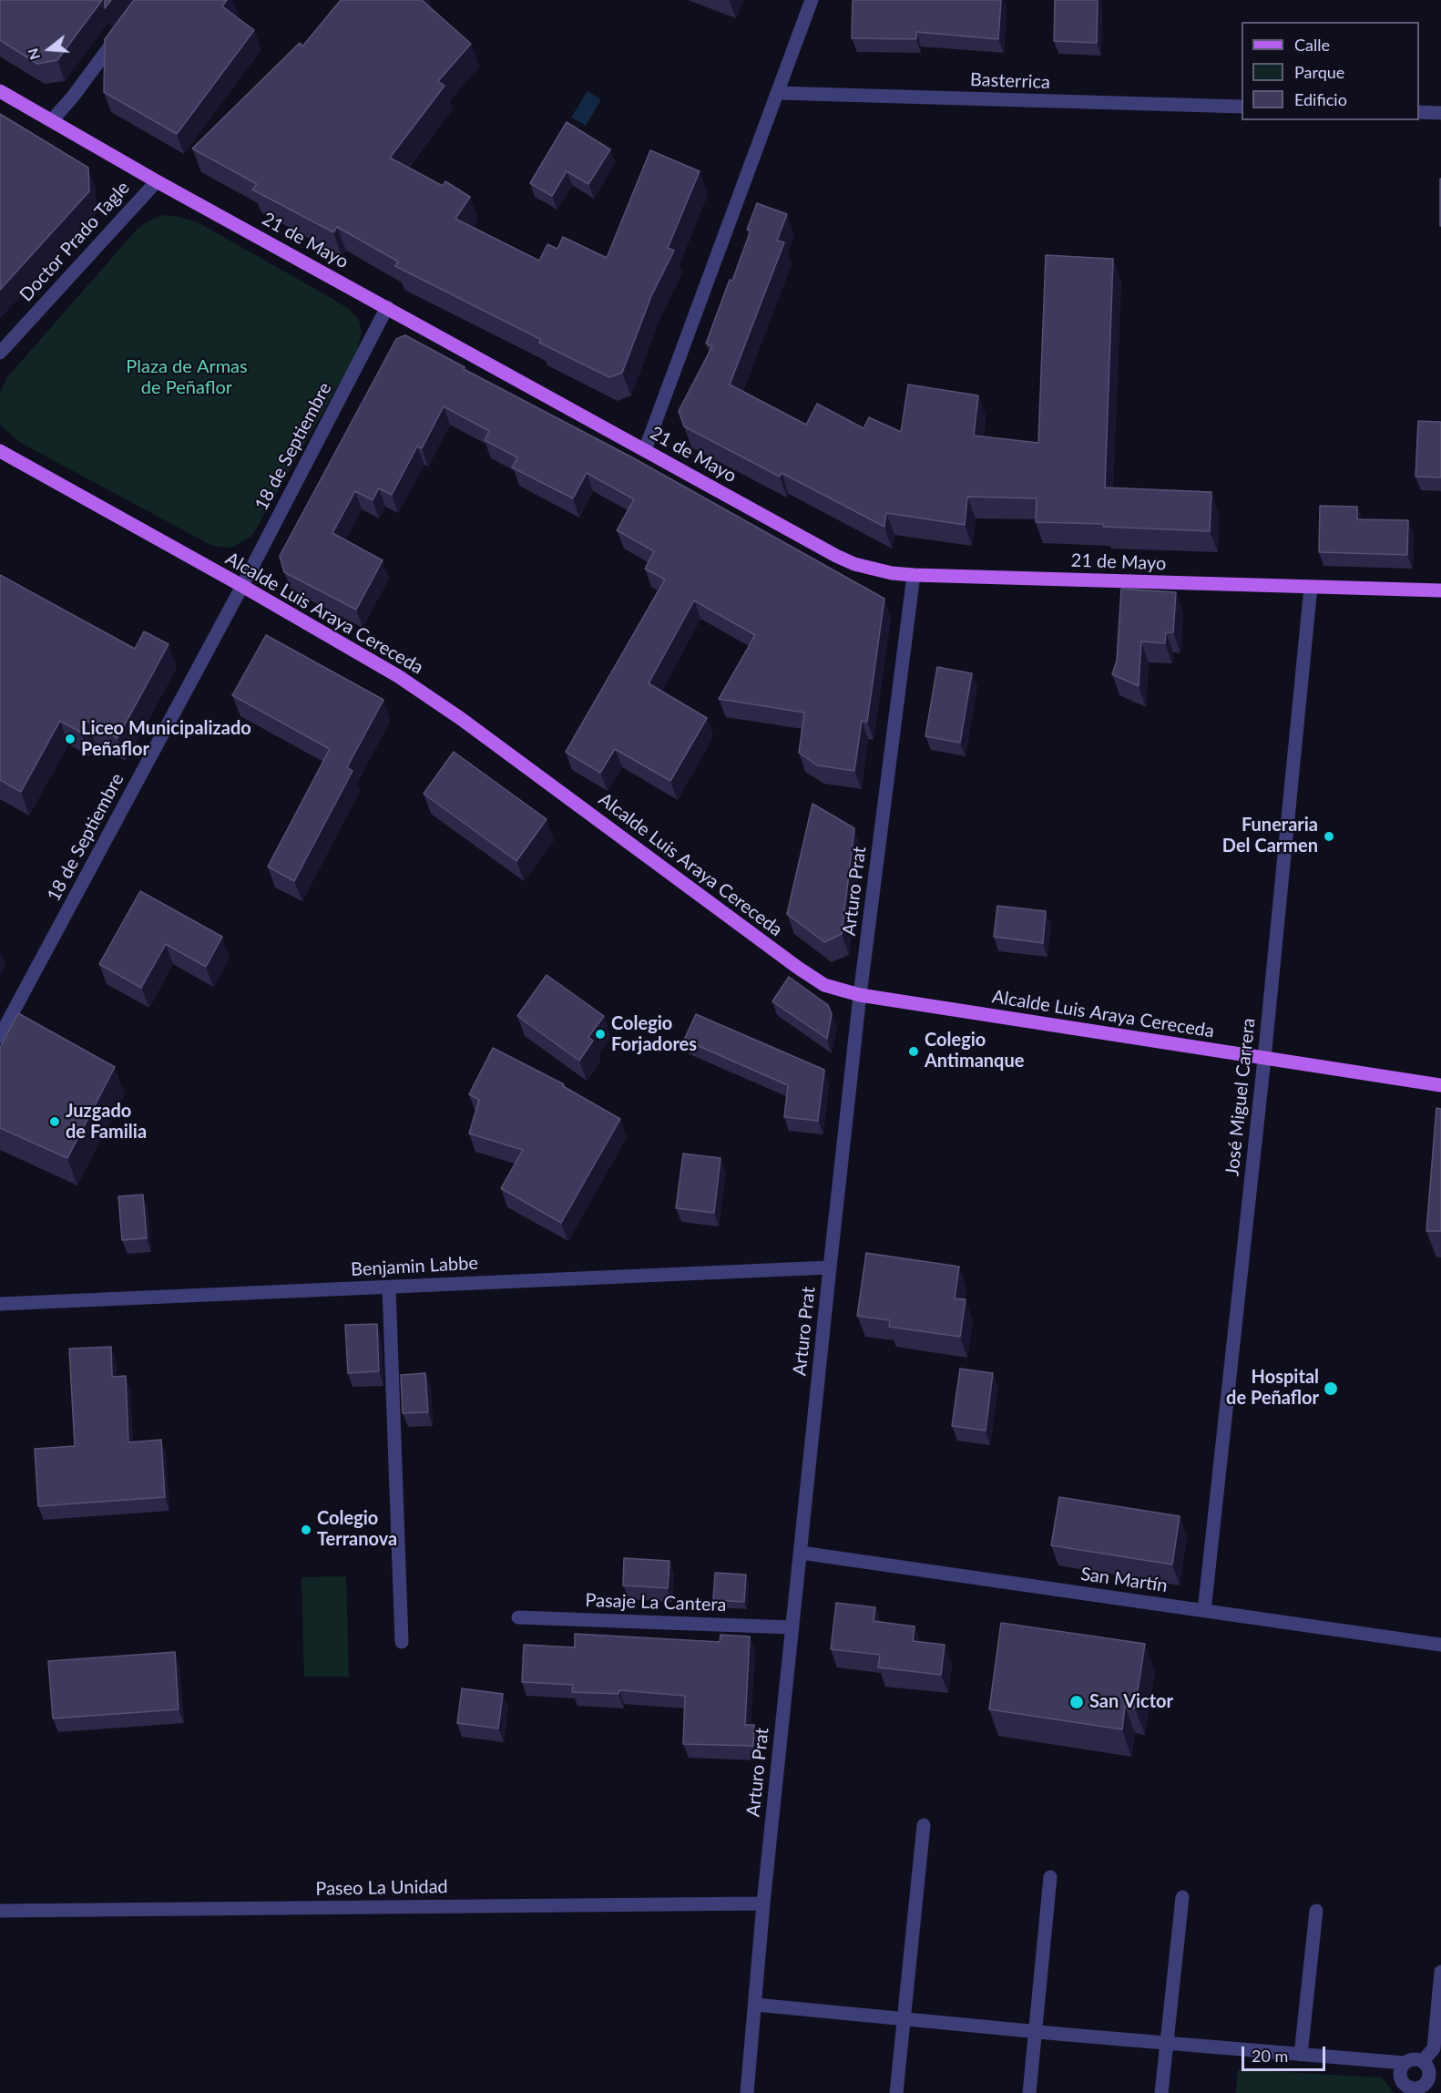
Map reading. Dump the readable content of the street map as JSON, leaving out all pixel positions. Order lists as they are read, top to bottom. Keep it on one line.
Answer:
{"streets":{"main road":["21 de Mayo","Alcalde Luis Araya Cereceda"],"street":["Basterrica","Doctor Prado Tagle","18 de Septiembre","Arturo Prat","José Miguel Carrera","Benjamin Labbe","San Martín","Pasaje La Cantera","Paseo La Unidad"]},"crossings":[["21 de Mayo","Doctor Prado Tagle"],["21 de Mayo","18 de Septiembre"],["21 de Mayo","Arturo Prat"],["21 de Mayo","José Miguel Carrera"],["18 de Septiembre","Alcalde Luis Araya Cereceda"],["Alcalde Luis Araya Cereceda","Arturo Prat"],["Alcalde Luis Araya Cereceda","José Miguel Carrera"],["Arturo Prat","Benjamin Labbe"],["Arturo Prat","San Martín"],["Arturo Prat","Pasaje La Cantera"],["Arturo Prat","Paseo La Unidad"],["José Miguel Carrera","San Martín"]],"parks":["Plaza de Armas de Peñaflor"],"places":["Liceo Municipalizado Peñaflor","Funeraria Del Carmen","Colegio Forjadores","Colegio Antimanque","Juzgado de Familia","Hospital de Peñaflor","Colegio Terranova","San Victor"],"legend":["Calle","Parque","Edificio"],"scale_bar":"20 m","north":"left"}
